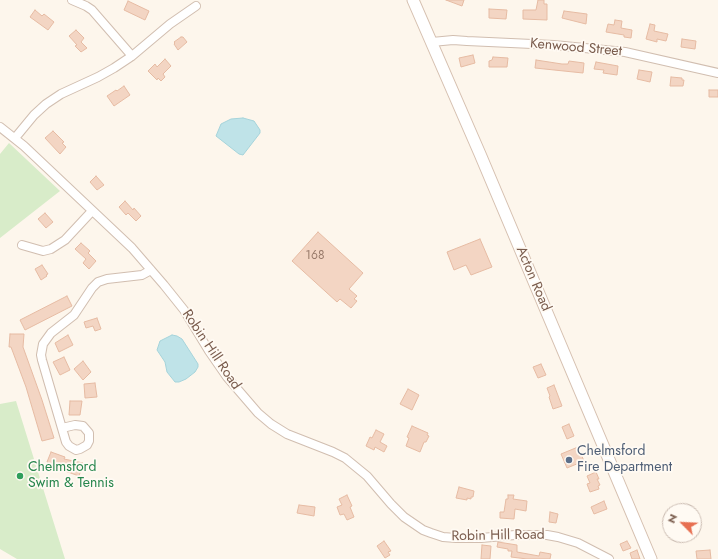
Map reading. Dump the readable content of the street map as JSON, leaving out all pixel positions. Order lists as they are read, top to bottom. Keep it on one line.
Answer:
{"streets":{"main road":["Acton Road"],"street":["Kenwood Street","Robin Hill Road"]},"crossings":[["Kenwood Street","Acton Road"]],"places":["Chelmsford Fire Department","Chelmsford Swim & Tennis"],"house_numbers":["168"],"north":"top left"}
